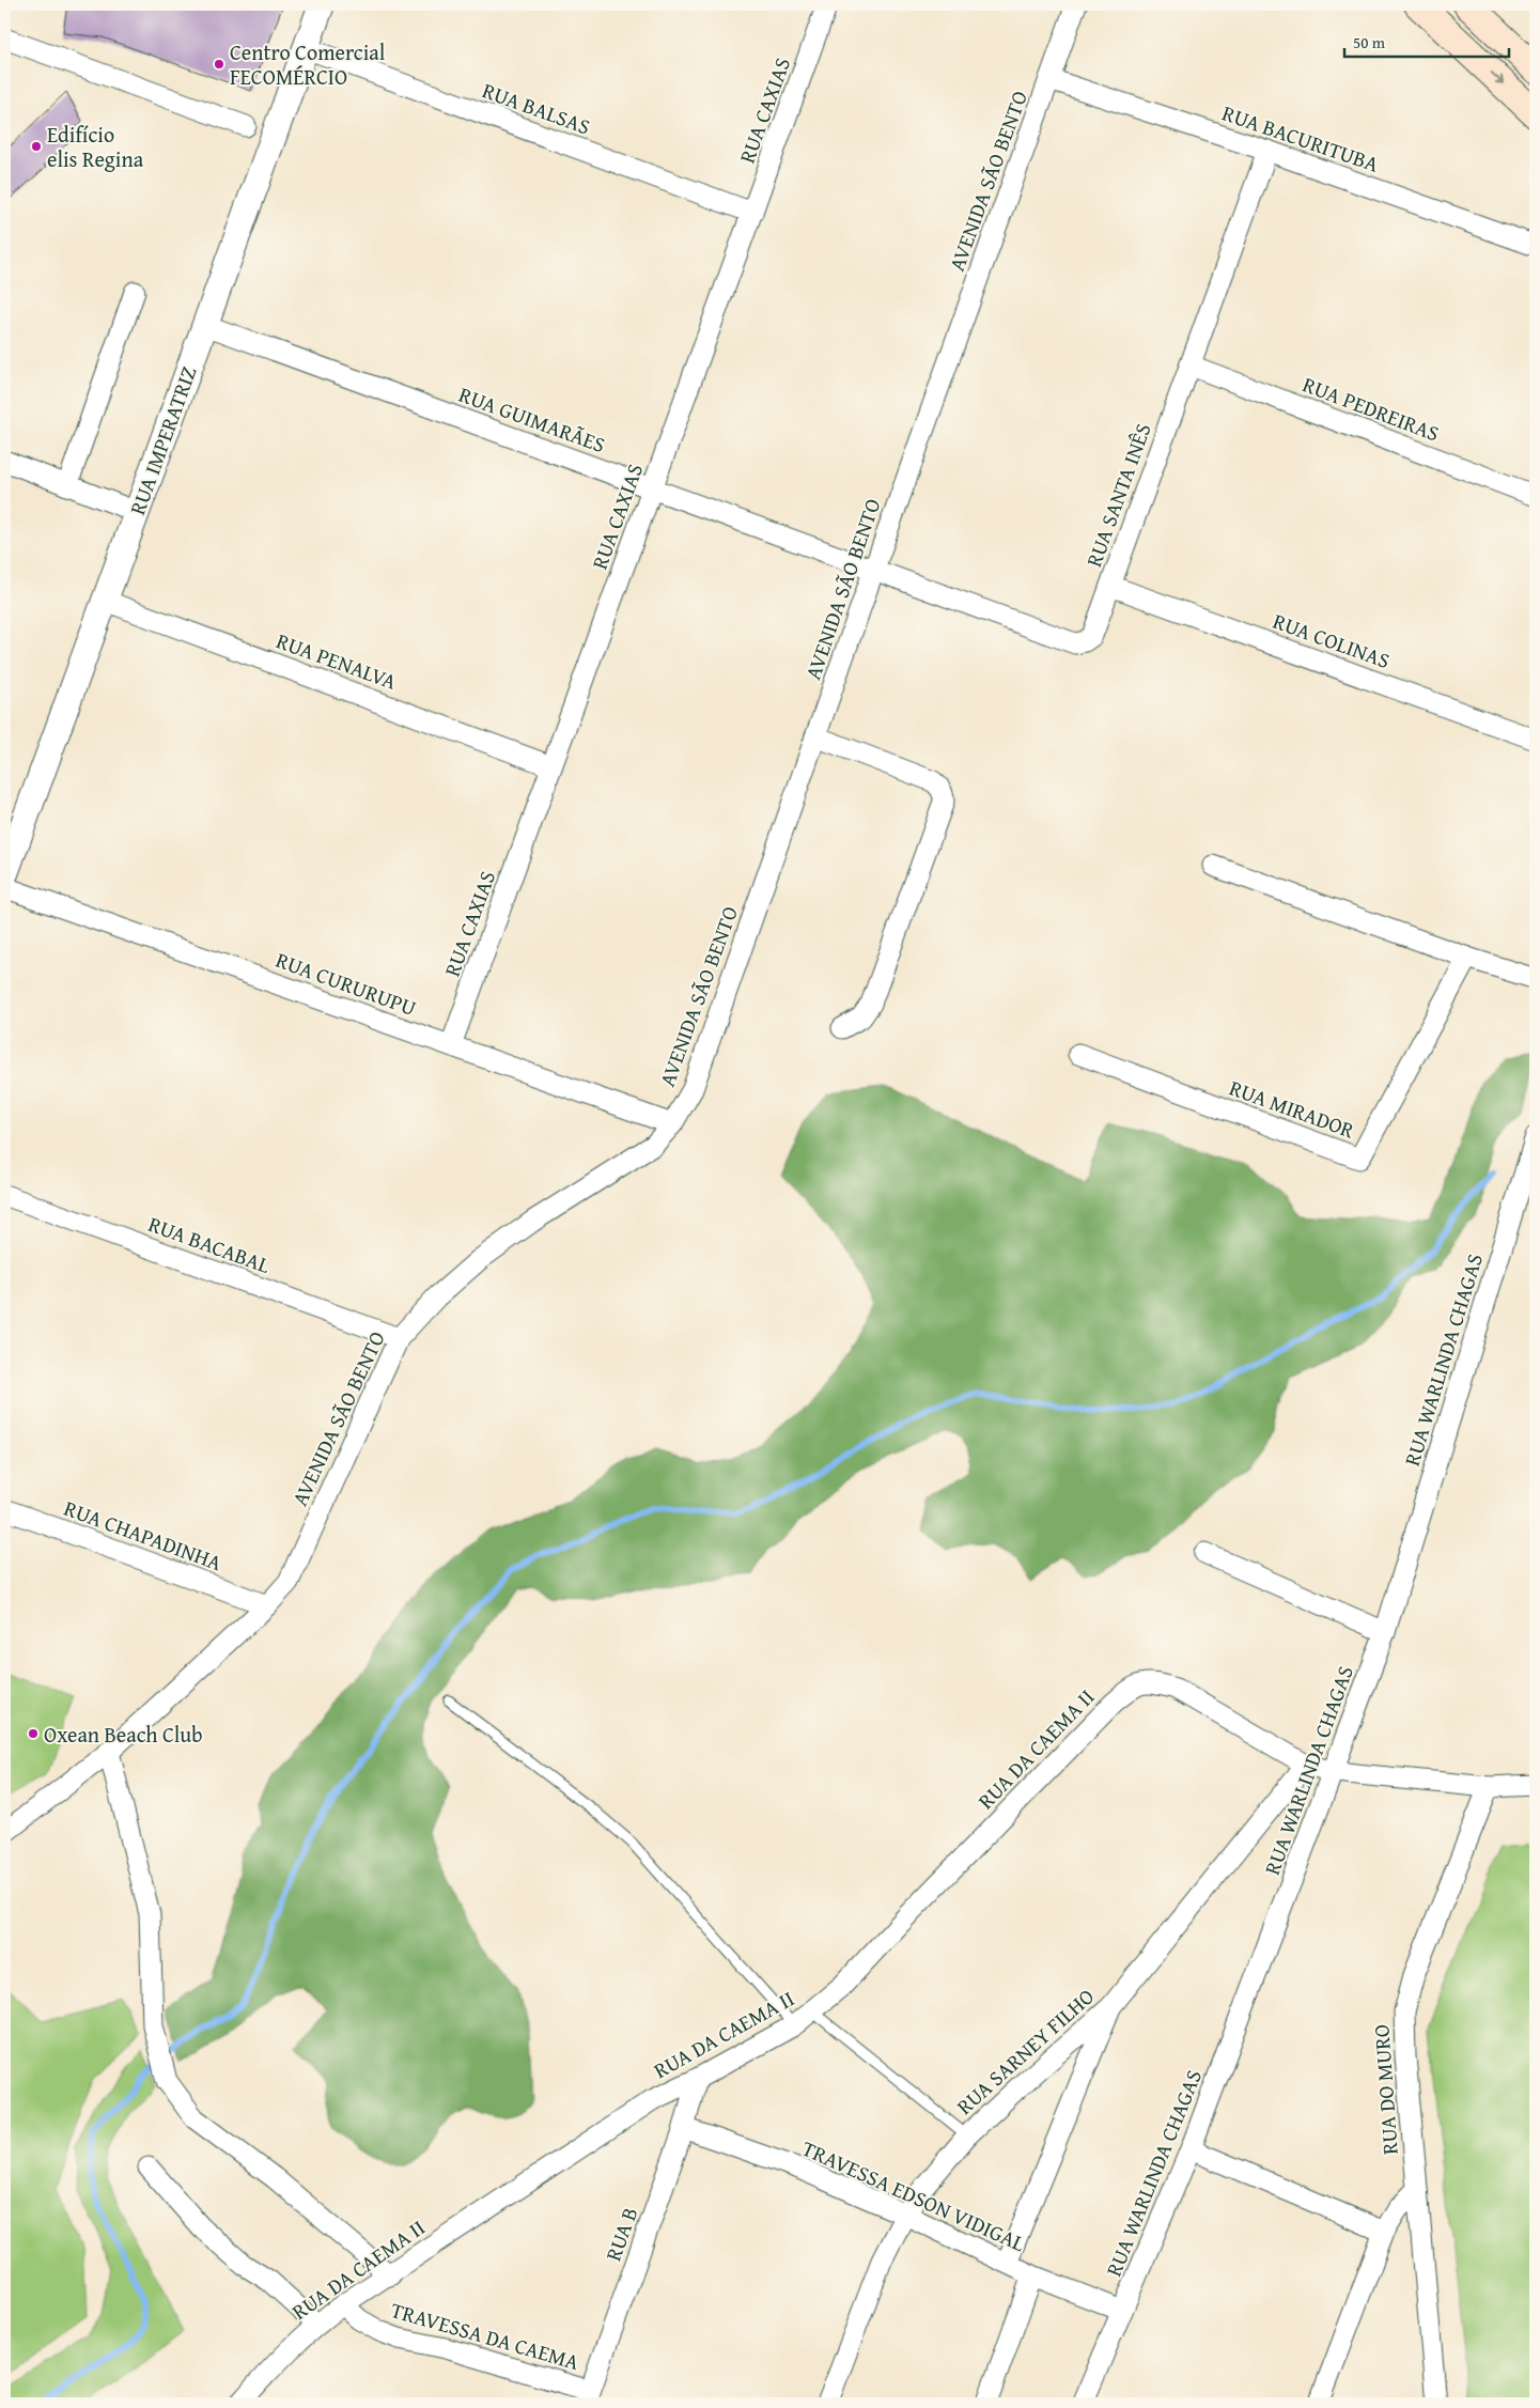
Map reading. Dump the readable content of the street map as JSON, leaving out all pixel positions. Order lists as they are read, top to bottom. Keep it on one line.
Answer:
{"streets":{"street":["RUA BALSAS","RUA CAXIAS","RUA BACURITUBA","AVENIDA SÃO BENTO","RUA PEDREIRAS","RUA GUIMARÃES","RUA IMPERATRIZ","RUA SANTA INÊS","RUA COLINAS","RUA PENALVA","RUA CURURUPU","RUA MIRADOR","RUA BACABAL","RUA WARLINDA CHAGAS","RUA CHAPADINHA","RUA DA CAEMA II","RUA SARNEY FILHO","RUA DO MURO","TRAVESSA EDSON VIDIGAL","RUA B","TRAVESSA DA CAEMA"]},"crossings":[["RUA BALSAS","RUA CAXIAS"],["RUA BALSAS","RUA IMPERATRIZ"],["RUA CAXIAS","RUA GUIMARÃES"],["RUA CAXIAS","RUA PENALVA"],["RUA CAXIAS","RUA CURURUPU"],["RUA BACURITUBA","AVENIDA SÃO BENTO"],["RUA BACURITUBA","RUA SANTA INÊS"],["AVENIDA SÃO BENTO","RUA GUIMARÃES"],["AVENIDA SÃO BENTO","RUA SANTA INÊS"],["AVENIDA SÃO BENTO","RUA CURURUPU"],["AVENIDA SÃO BENTO","RUA BACABAL"],["AVENIDA SÃO BENTO","RUA CHAPADINHA"],["RUA PEDREIRAS","RUA SANTA INÊS"],["RUA GUIMARÃES","RUA IMPERATRIZ"],["RUA GUIMARÃES","RUA SANTA INÊS"],["RUA IMPERATRIZ","RUA PENALVA"],["RUA SANTA INÊS","RUA COLINAS"],["RUA WARLINDA CHAGAS","RUA DA CAEMA II"],["RUA WARLINDA CHAGAS","TRAVESSA EDSON VIDIGAL"],["RUA DA CAEMA II","RUA SARNEY FILHO"],["RUA DA CAEMA II","RUA DO MURO"],["RUA DA CAEMA II","RUA B"],["RUA DA CAEMA II","TRAVESSA DA CAEMA"],["RUA SARNEY FILHO","TRAVESSA EDSON VIDIGAL"],["TRAVESSA EDSON VIDIGAL","RUA B"],["RUA B","TRAVESSA DA CAEMA"]],"places":["Centro Comercial FECOMÉRCIO","Edifício elis Regina","Oxean Beach Club"],"scale_bar":"50 m"}
